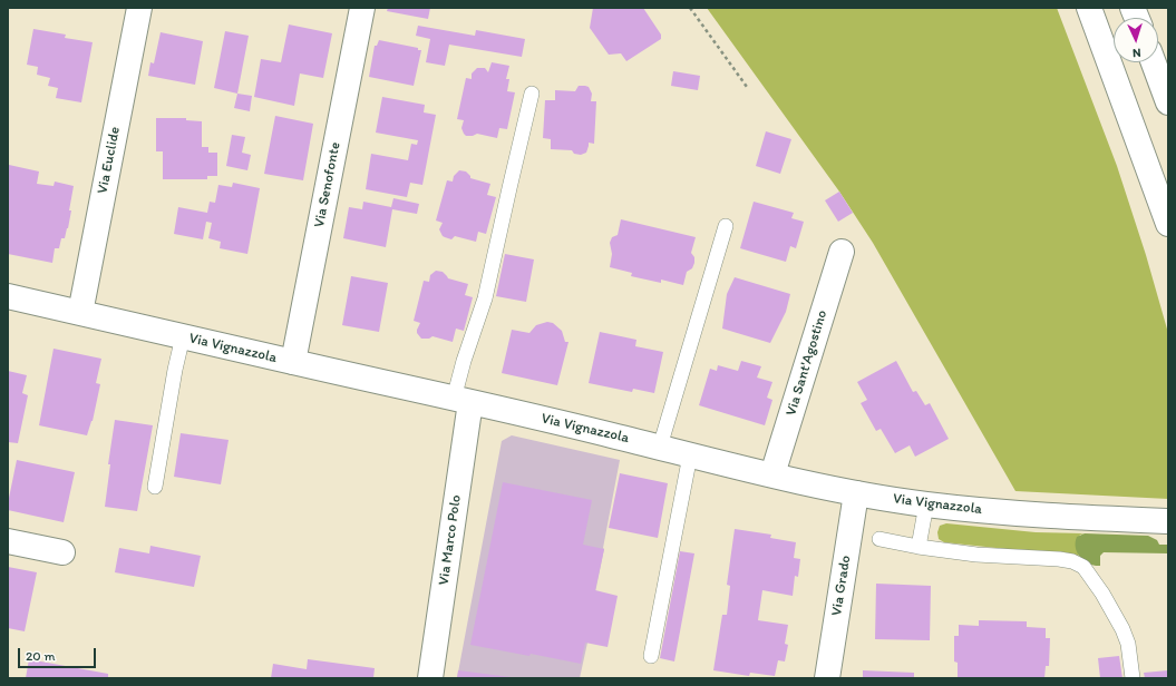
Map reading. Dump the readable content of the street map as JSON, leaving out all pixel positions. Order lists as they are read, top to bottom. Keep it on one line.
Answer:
{"streets":{"main road":["Via Euclide","Via Senofonte","Via Vignazzola","Via Sant'Agostino","Via Marco Polo","Via Grado"]},"crossings":[["Via Euclide","Via Vignazzola"],["Via Senofonte","Via Vignazzola"],["Via Vignazzola","Via Sant'Agostino"],["Via Vignazzola","Via Marco Polo"],["Via Vignazzola","Via Grado"]],"scale_bar":"20 m","north":"bottom"}
